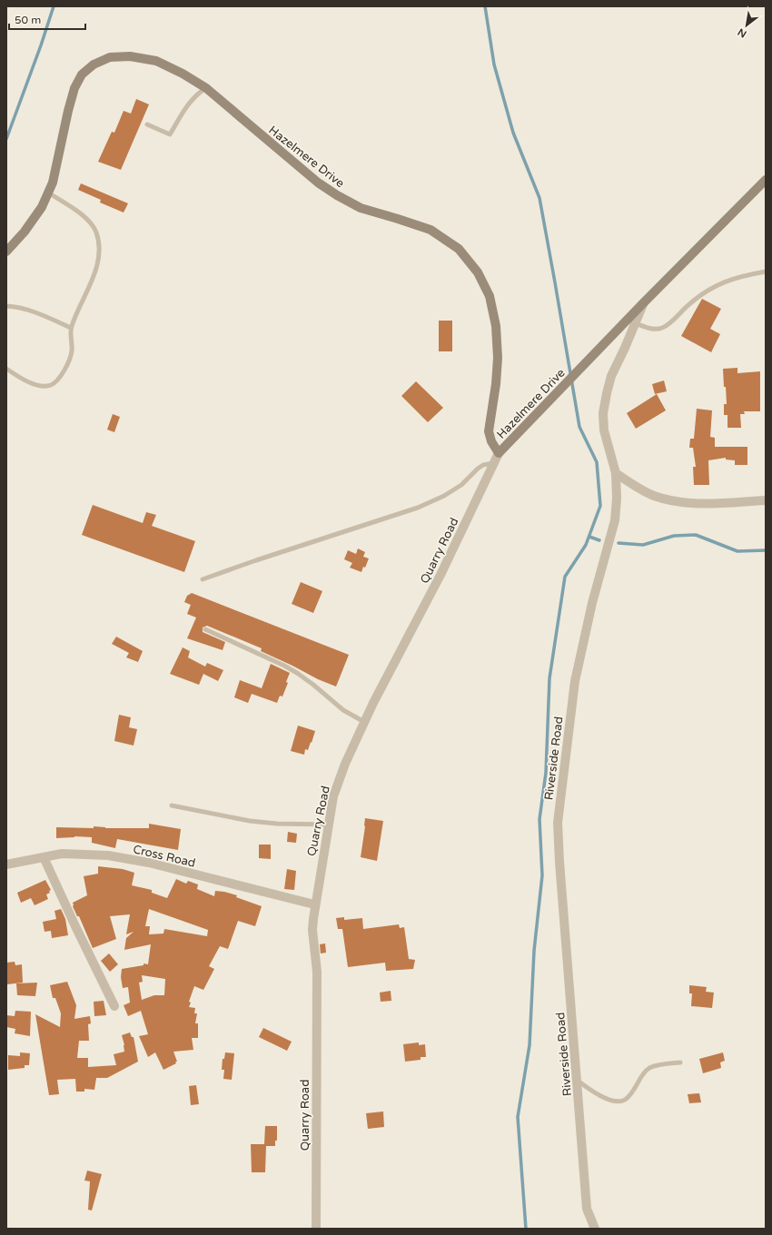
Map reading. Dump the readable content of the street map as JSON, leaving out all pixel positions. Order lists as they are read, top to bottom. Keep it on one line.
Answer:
{"streets":{"street":["Hazelmere Drive","Quarry Road","Riverside Road","Cross Road"]},"crossings":[["Hazelmere Drive","Quarry Road"],["Hazelmere Drive","Riverside Road"],["Quarry Road","Cross Road"]],"scale_bar":"50 m","north":"bottom left"}
